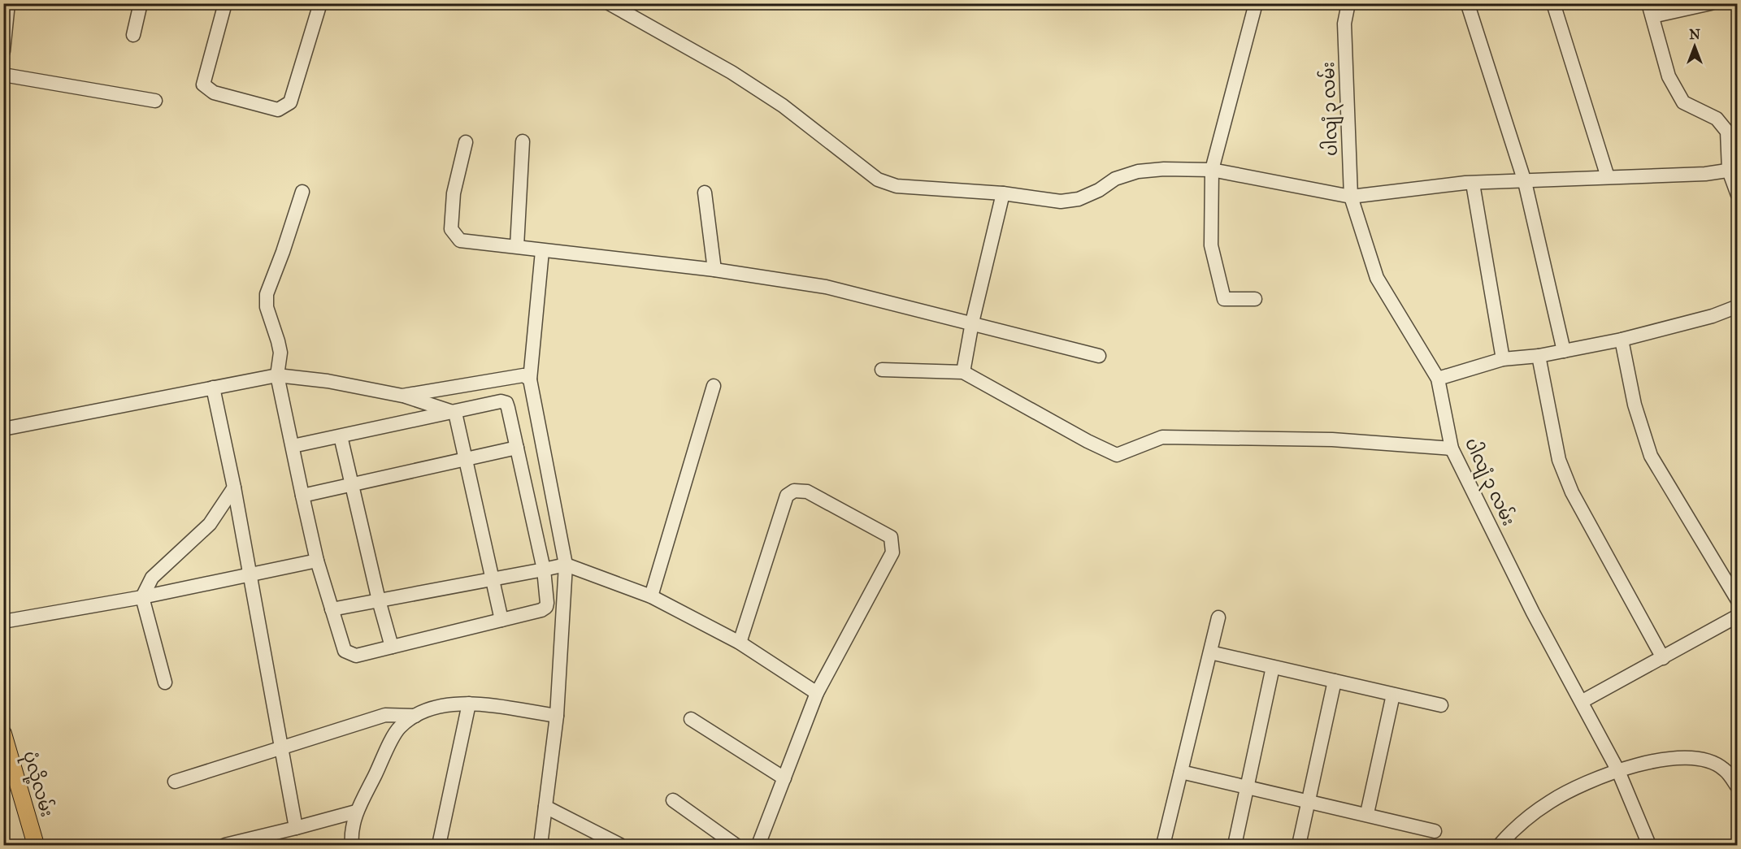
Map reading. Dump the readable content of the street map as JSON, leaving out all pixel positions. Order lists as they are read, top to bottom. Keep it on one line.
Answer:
{"streets":{"main road":["ပုံလို့လမ်း"],"street":["ပါလျံ ၃ လမ်း"]},"north":"top"}
